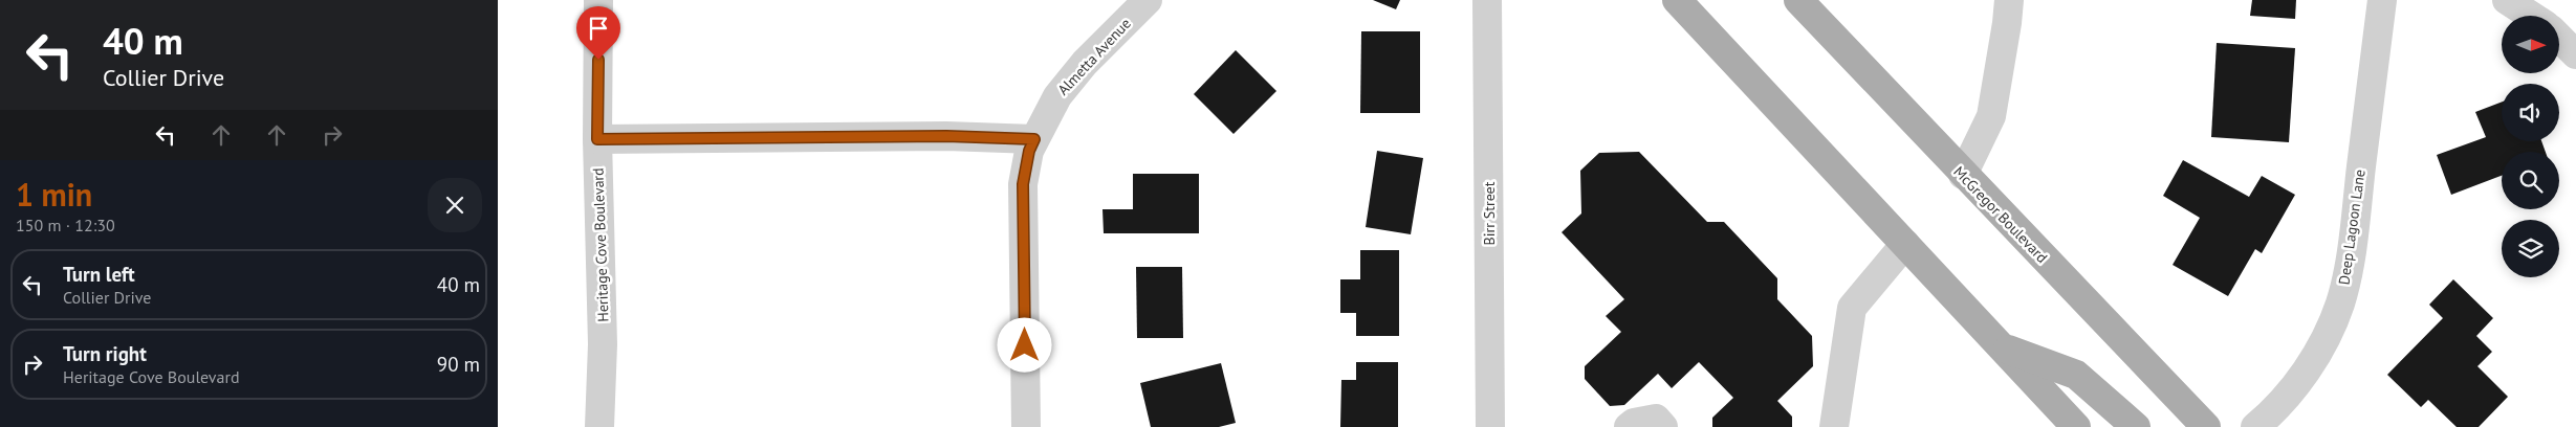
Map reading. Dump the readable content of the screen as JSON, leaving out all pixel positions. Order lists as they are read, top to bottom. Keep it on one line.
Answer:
{"streets":{"main road":["McGregor Boulevard"],"street":["Almetta Avenue","Birr Street","Deep Lagoon Lane","Heritage Cove Boulevard"]},"north":"right","page":{"turn":["40 m","Collier Drive"],"heading":["1 min","150 m · 12:30"],"list":[{"name":"Turn left","note":"Collier Drive","value":"40 m"},{"name":"Turn right","note":"Heritage Cove Boulevard","value":"90 m"}]}}
